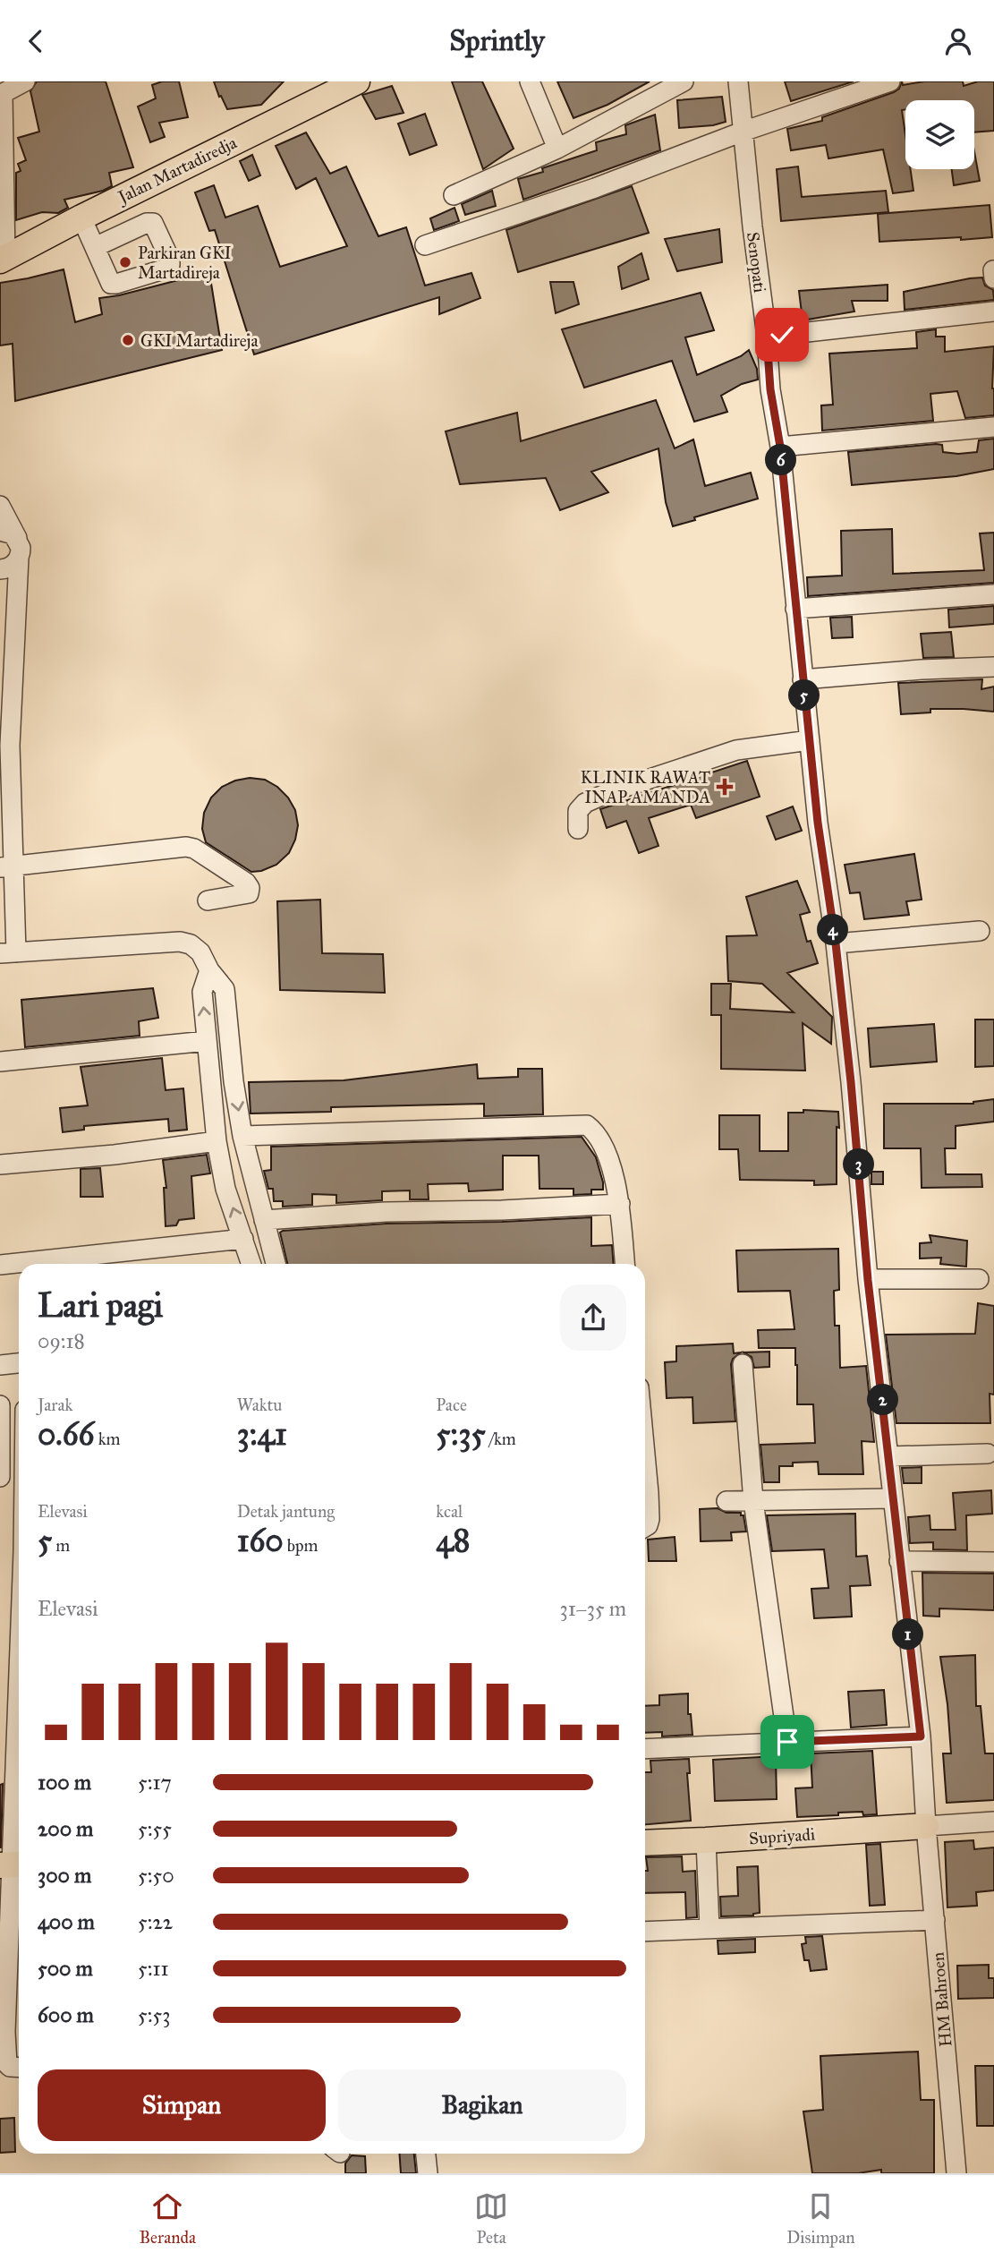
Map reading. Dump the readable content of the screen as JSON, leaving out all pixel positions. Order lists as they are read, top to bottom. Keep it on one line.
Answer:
{"streets":{"main road":["Jalan Martadiredja","Supriyadi"],"street":["Senopati","HM Bahroen"]},"crossings":[["Senopati","Supriyadi"],["Senopati","HM Bahroen"],["Supriyadi","HM Bahroen"]],"places":{"other":["Parkiran GKI Martadireja","GKI Martadireja"],"health":["KLINIK RAWAT INAP AMANDA"]},"page":{"header":"Sprintly","pins":["6","5","4","3","2","1"],"heading":["Lari pagi","09:18"],"stats":[["Jarak","0.66 km"],["Waktu","3:41"],["Pace","5:35 /km"],["Elevasi","5 m"],["Detak jantung","160 bpm"],["kcal","48"]],"chart":["Elevasi","31–35 m"],"list":[{"name":"100 m","note":"5:17"},{"name":"200 m","note":"5:55"},{"name":"300 m","note":"5:50"},{"name":"400 m","note":"5:22"},{"name":"500 m","note":"5:11"},{"name":"600 m","note":"5:53"}],"buttons":["Simpan","Bagikan"],"tabs":["Beranda","Peta","Disimpan"]}}
